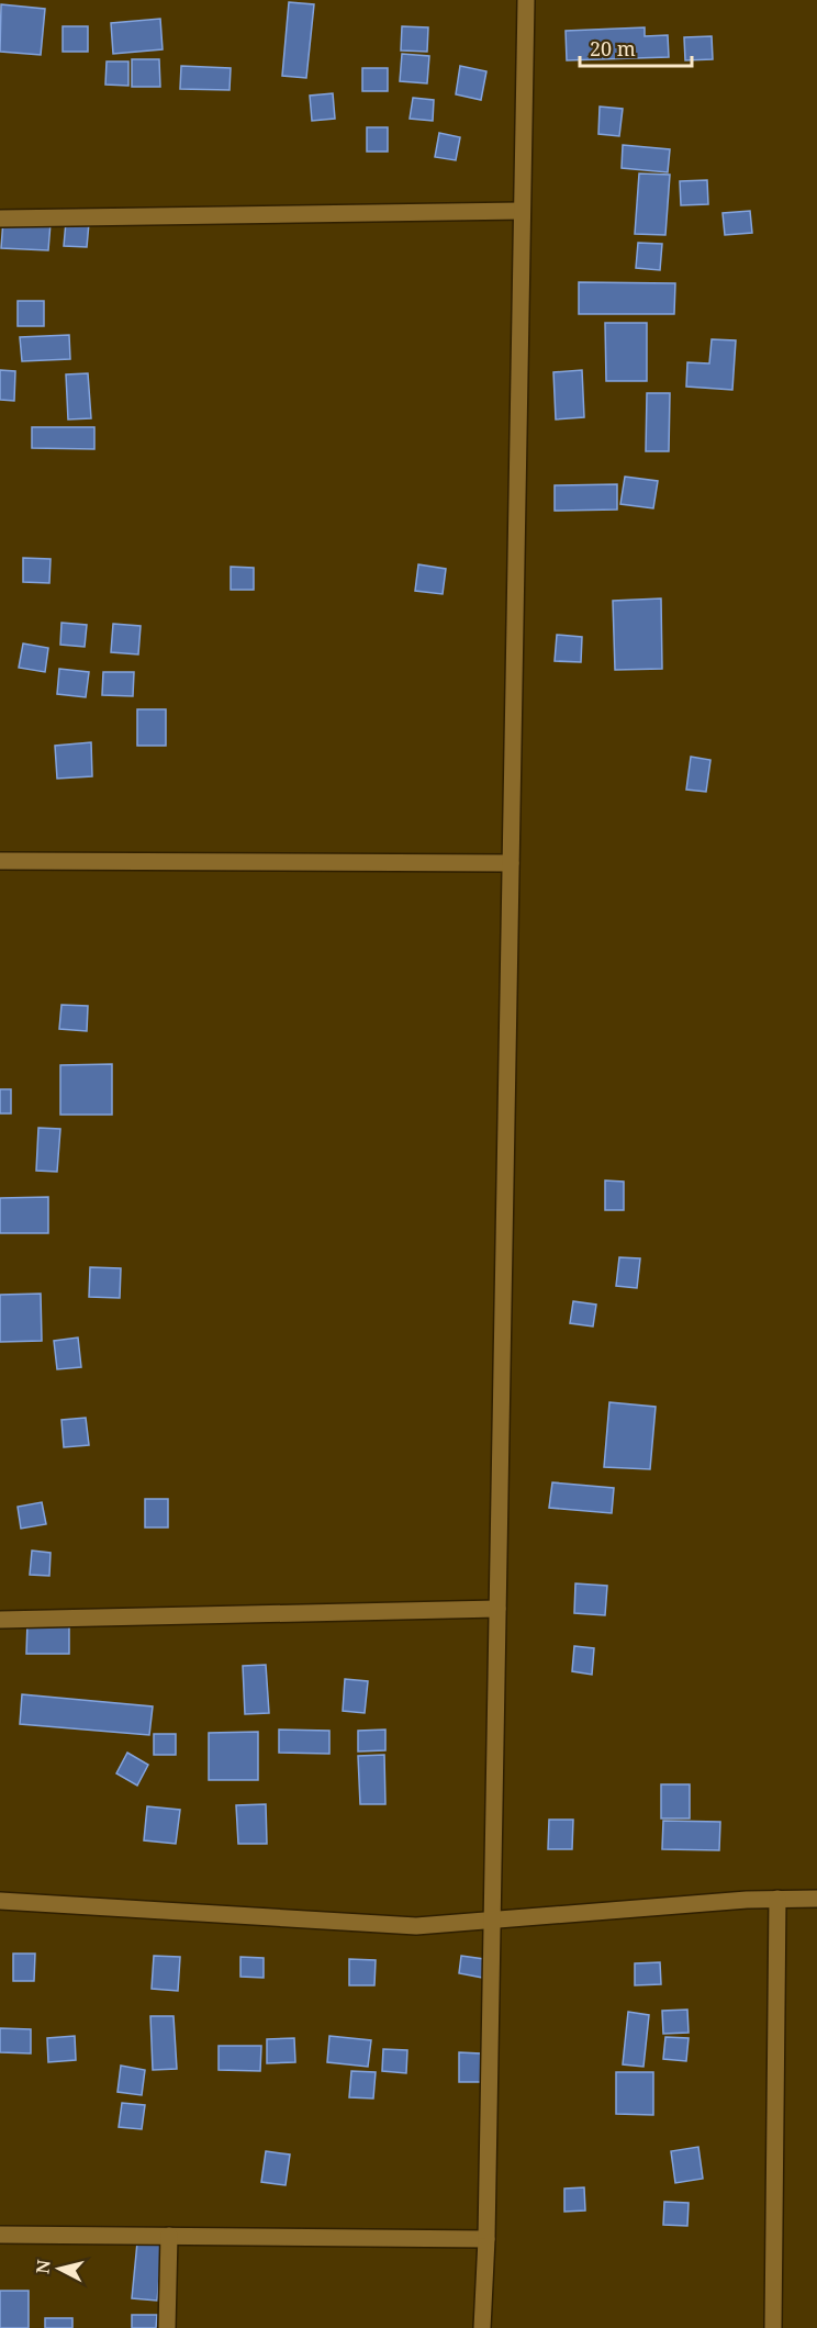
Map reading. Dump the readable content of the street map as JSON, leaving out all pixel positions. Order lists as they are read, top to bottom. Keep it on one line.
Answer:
{"scale_bar":"20 m","north":"left"}
